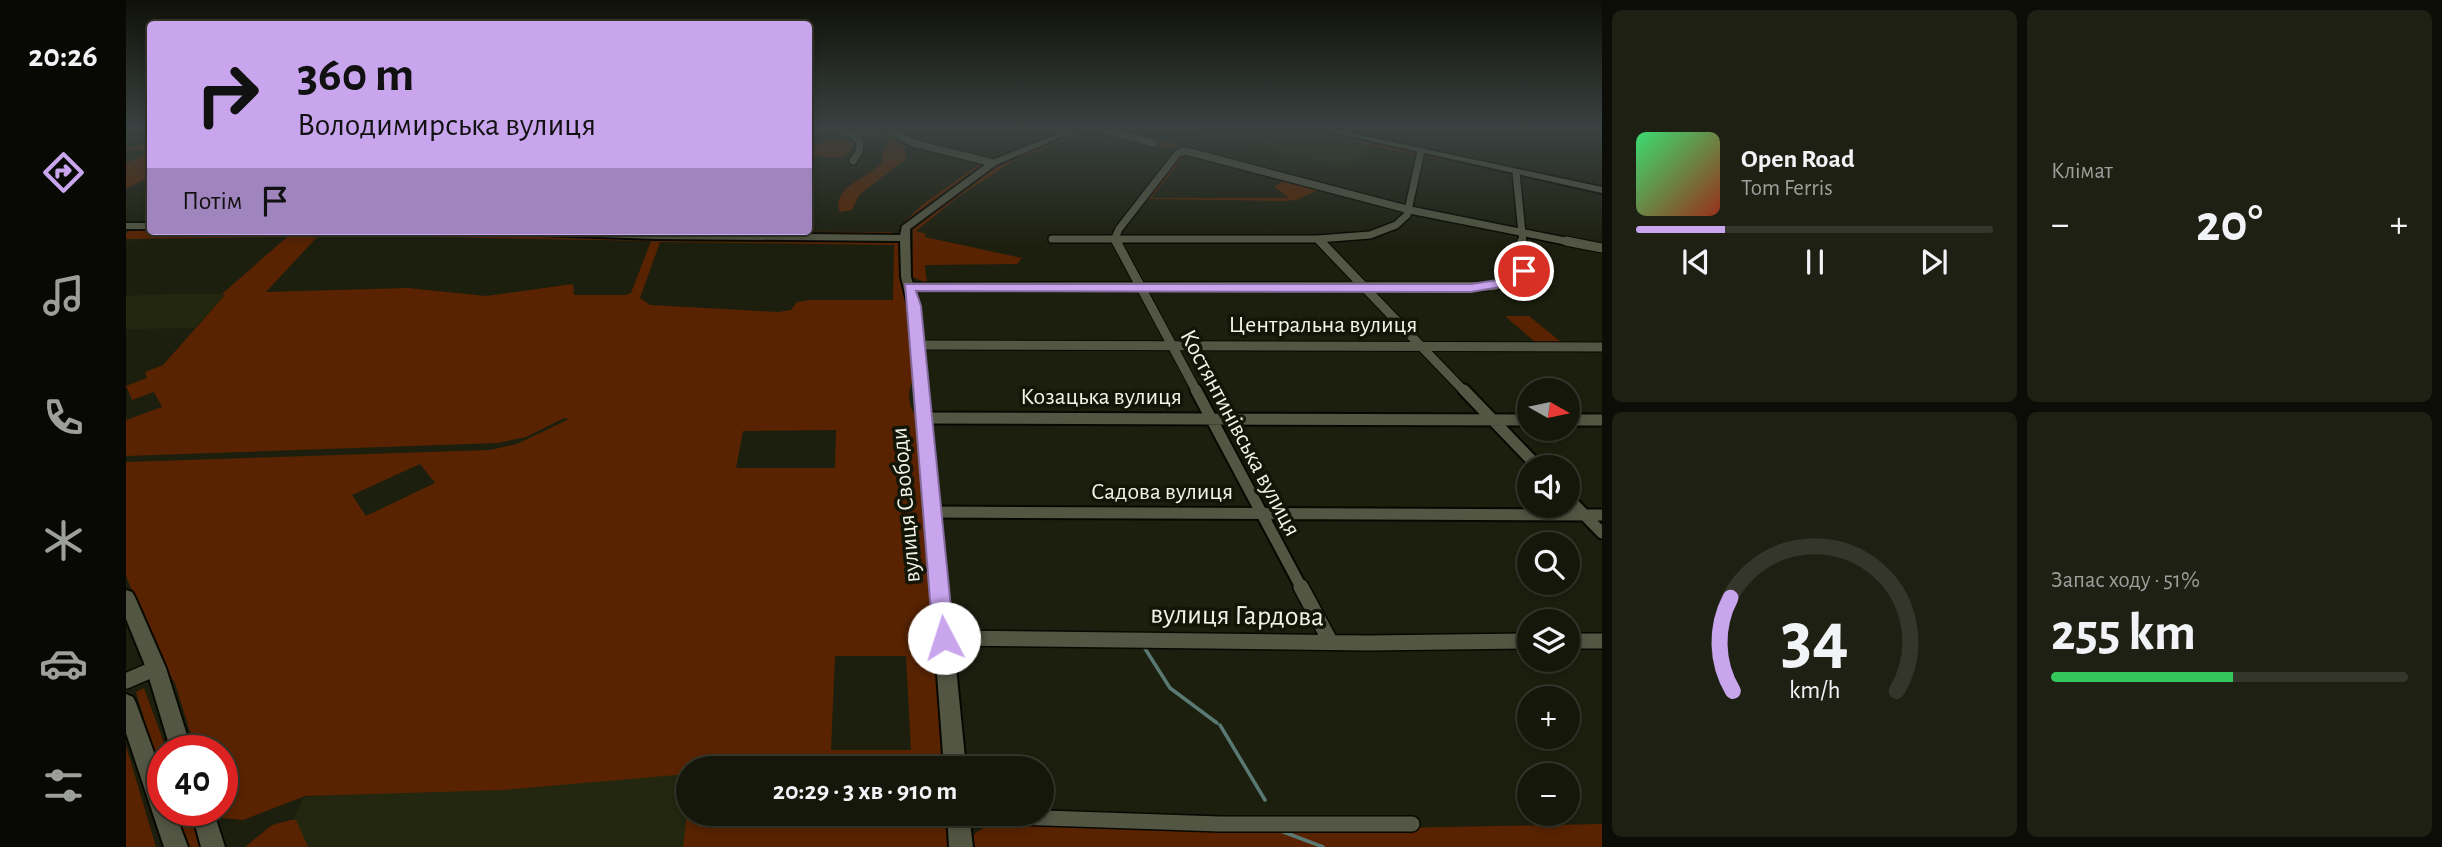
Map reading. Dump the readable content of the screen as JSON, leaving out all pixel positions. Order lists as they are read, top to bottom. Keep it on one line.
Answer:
{"streets":{"street":["Центральна вулиця","Козацька вулиця","Костянтинівська вулиця","Садова вулиця","вулиця Свободи","вулиця Гардова"]},"crossings":[["Центральна вулиця","Костянтинівська вулиця"],["Центральна вулиця","вулиця Свободи"],["Козацька вулиця","Костянтинівська вулиця"],["Козацька вулиця","вулиця Свободи"],["Костянтинівська вулиця","Садова вулиця"],["Костянтинівська вулиця","вулиця Гардова"],["Садова вулиця","вулиця Свободи"],["вулиця Свободи","вулиця Гардова"]],"north":"right","page":{"tabs":"20:26","tile":["Клімат",["Запас ходу · 51%","255 km"]],"turn":["360 m","Володимирська вулиця"],"song":["Open Road","Tom Ferris"],"then":"Потім","heat":["−","20°","+"],"map_buttons":["+","−"],"limit":"40","trip":"20:29 · 3 хв · 910 m","gauge":["34","km/h"]}}
